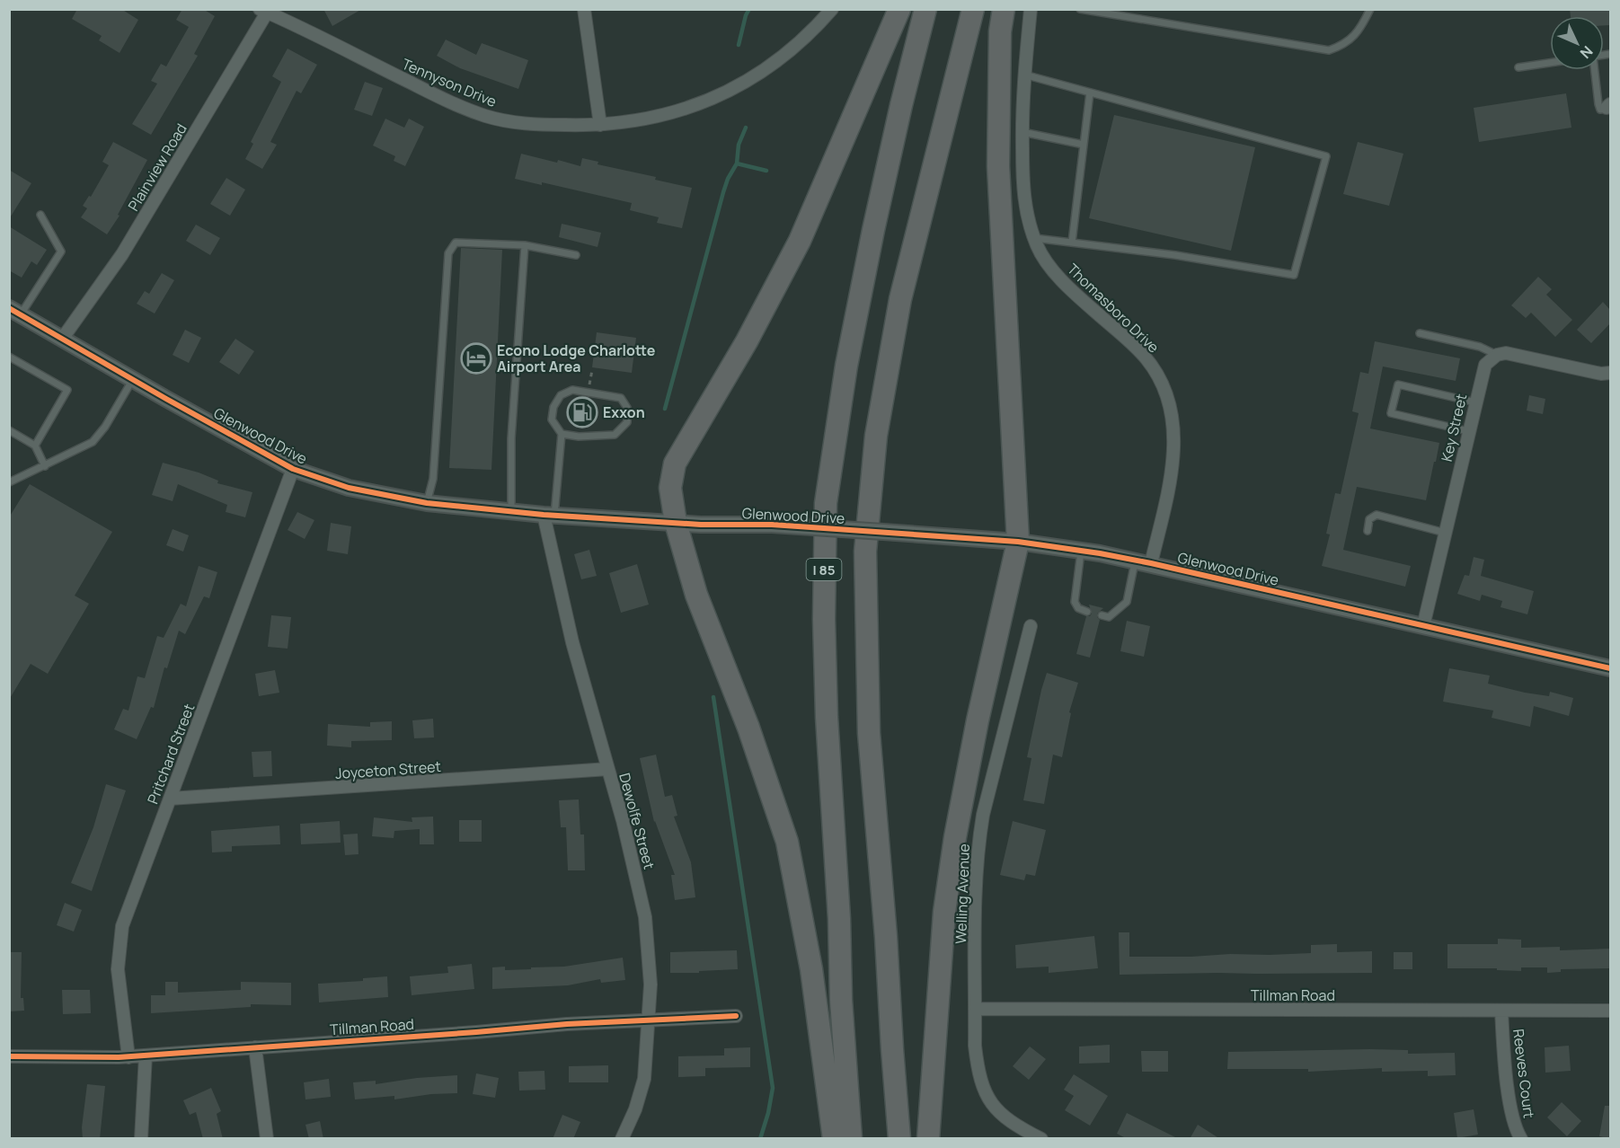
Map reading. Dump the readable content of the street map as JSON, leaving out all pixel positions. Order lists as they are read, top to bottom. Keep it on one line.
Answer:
{"streets":{"highway":["I 85"],"street":["Tennyson Drive","Plainview Road","Thomasboro Drive","Key Street","Glenwood Drive","Pritchard Street","Joyceton Street","Dewolfe Street","Welling Avenue","Tillman Road","Reeves Court"]},"crossings":[["Tennyson Drive","Plainview Road"],["Plainview Road","Glenwood Drive"],["Thomasboro Drive","Glenwood Drive"],["Key Street","Glenwood Drive"],["Glenwood Drive","Pritchard Street"],["Glenwood Drive","Dewolfe Street"],["Pritchard Street","Joyceton Street"],["Pritchard Street","Tillman Road"],["Joyceton Street","Dewolfe Street"],["Dewolfe Street","Tillman Road"],["Welling Avenue","Tillman Road"],["Tillman Road","Reeves Court"]],"places":{"hotel":["Econo Lodge Charlotte Airport Area"],"fuel station":["Exxon"]},"north":"bottom right"}
